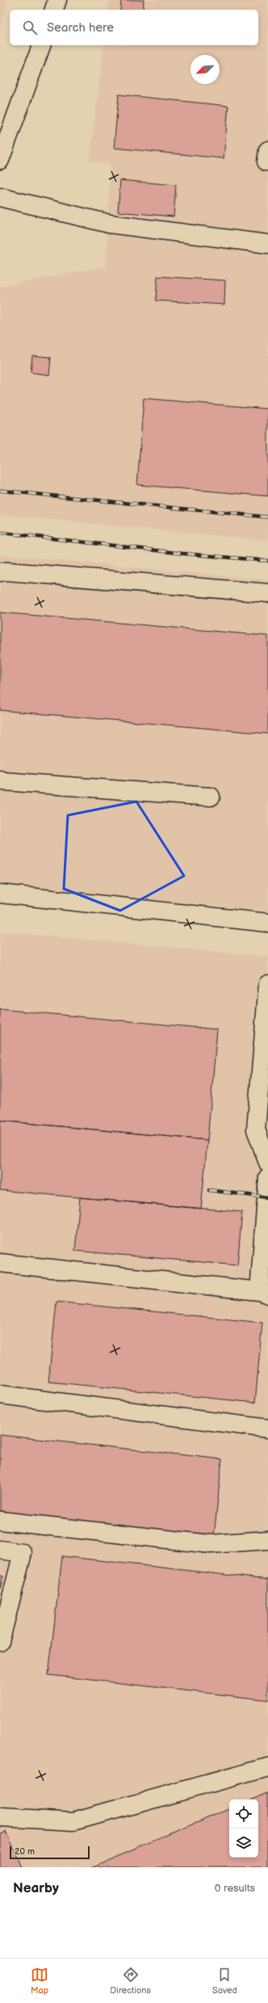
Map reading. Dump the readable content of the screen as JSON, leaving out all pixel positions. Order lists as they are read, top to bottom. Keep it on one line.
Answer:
{"scale_bar":"20 m","north":"bottom left","page":{"search":"Search here","scale":"20 m","heading":["Nearby","0 results"],"nav":["Map","Directions","Saved"]}}
